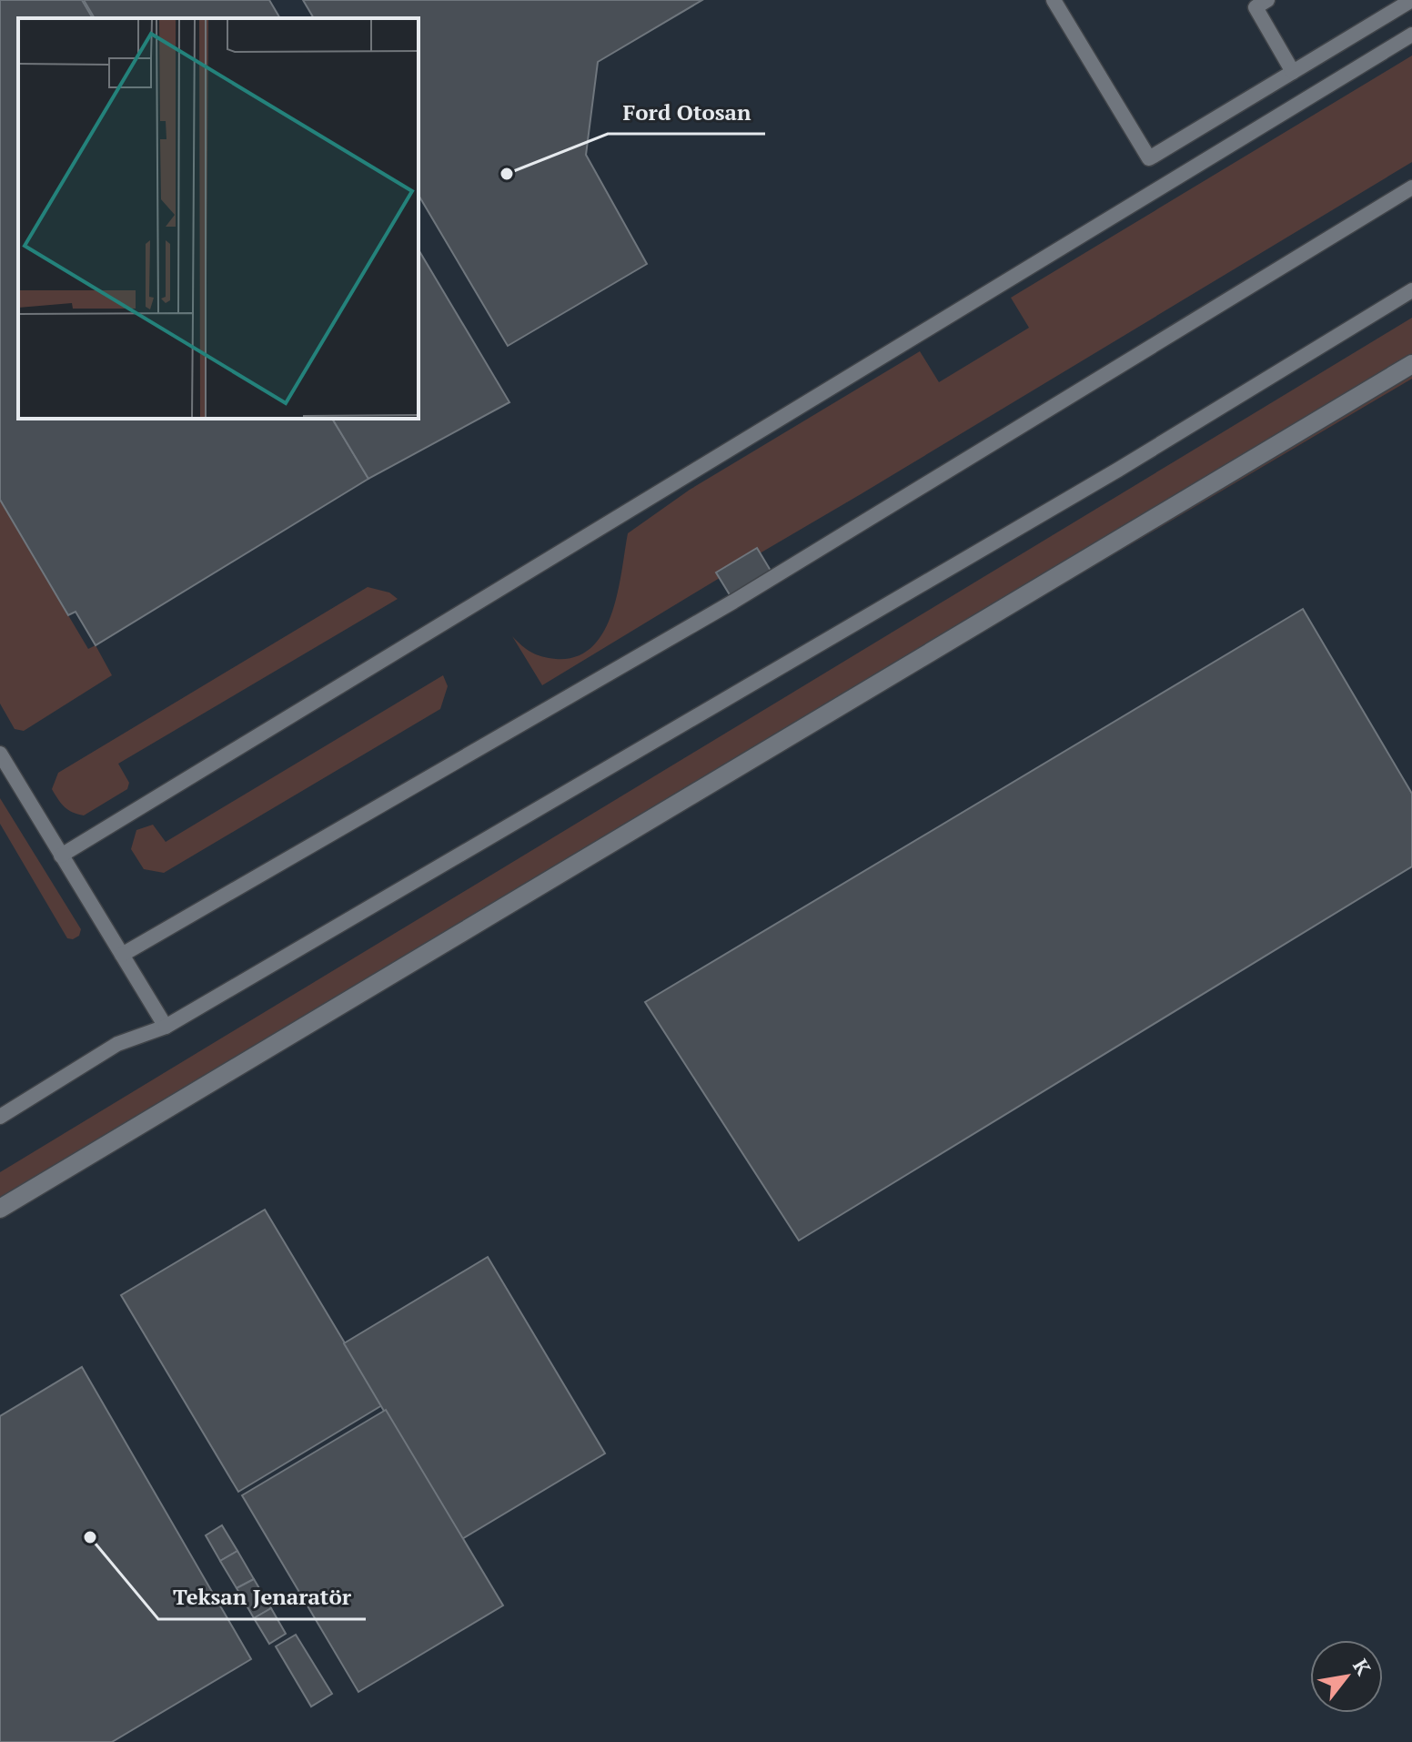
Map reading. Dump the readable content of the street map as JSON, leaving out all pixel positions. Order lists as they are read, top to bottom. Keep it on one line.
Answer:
{"places":["Ford Otosan","Teksan Jenaratör"],"north":"top right"}
